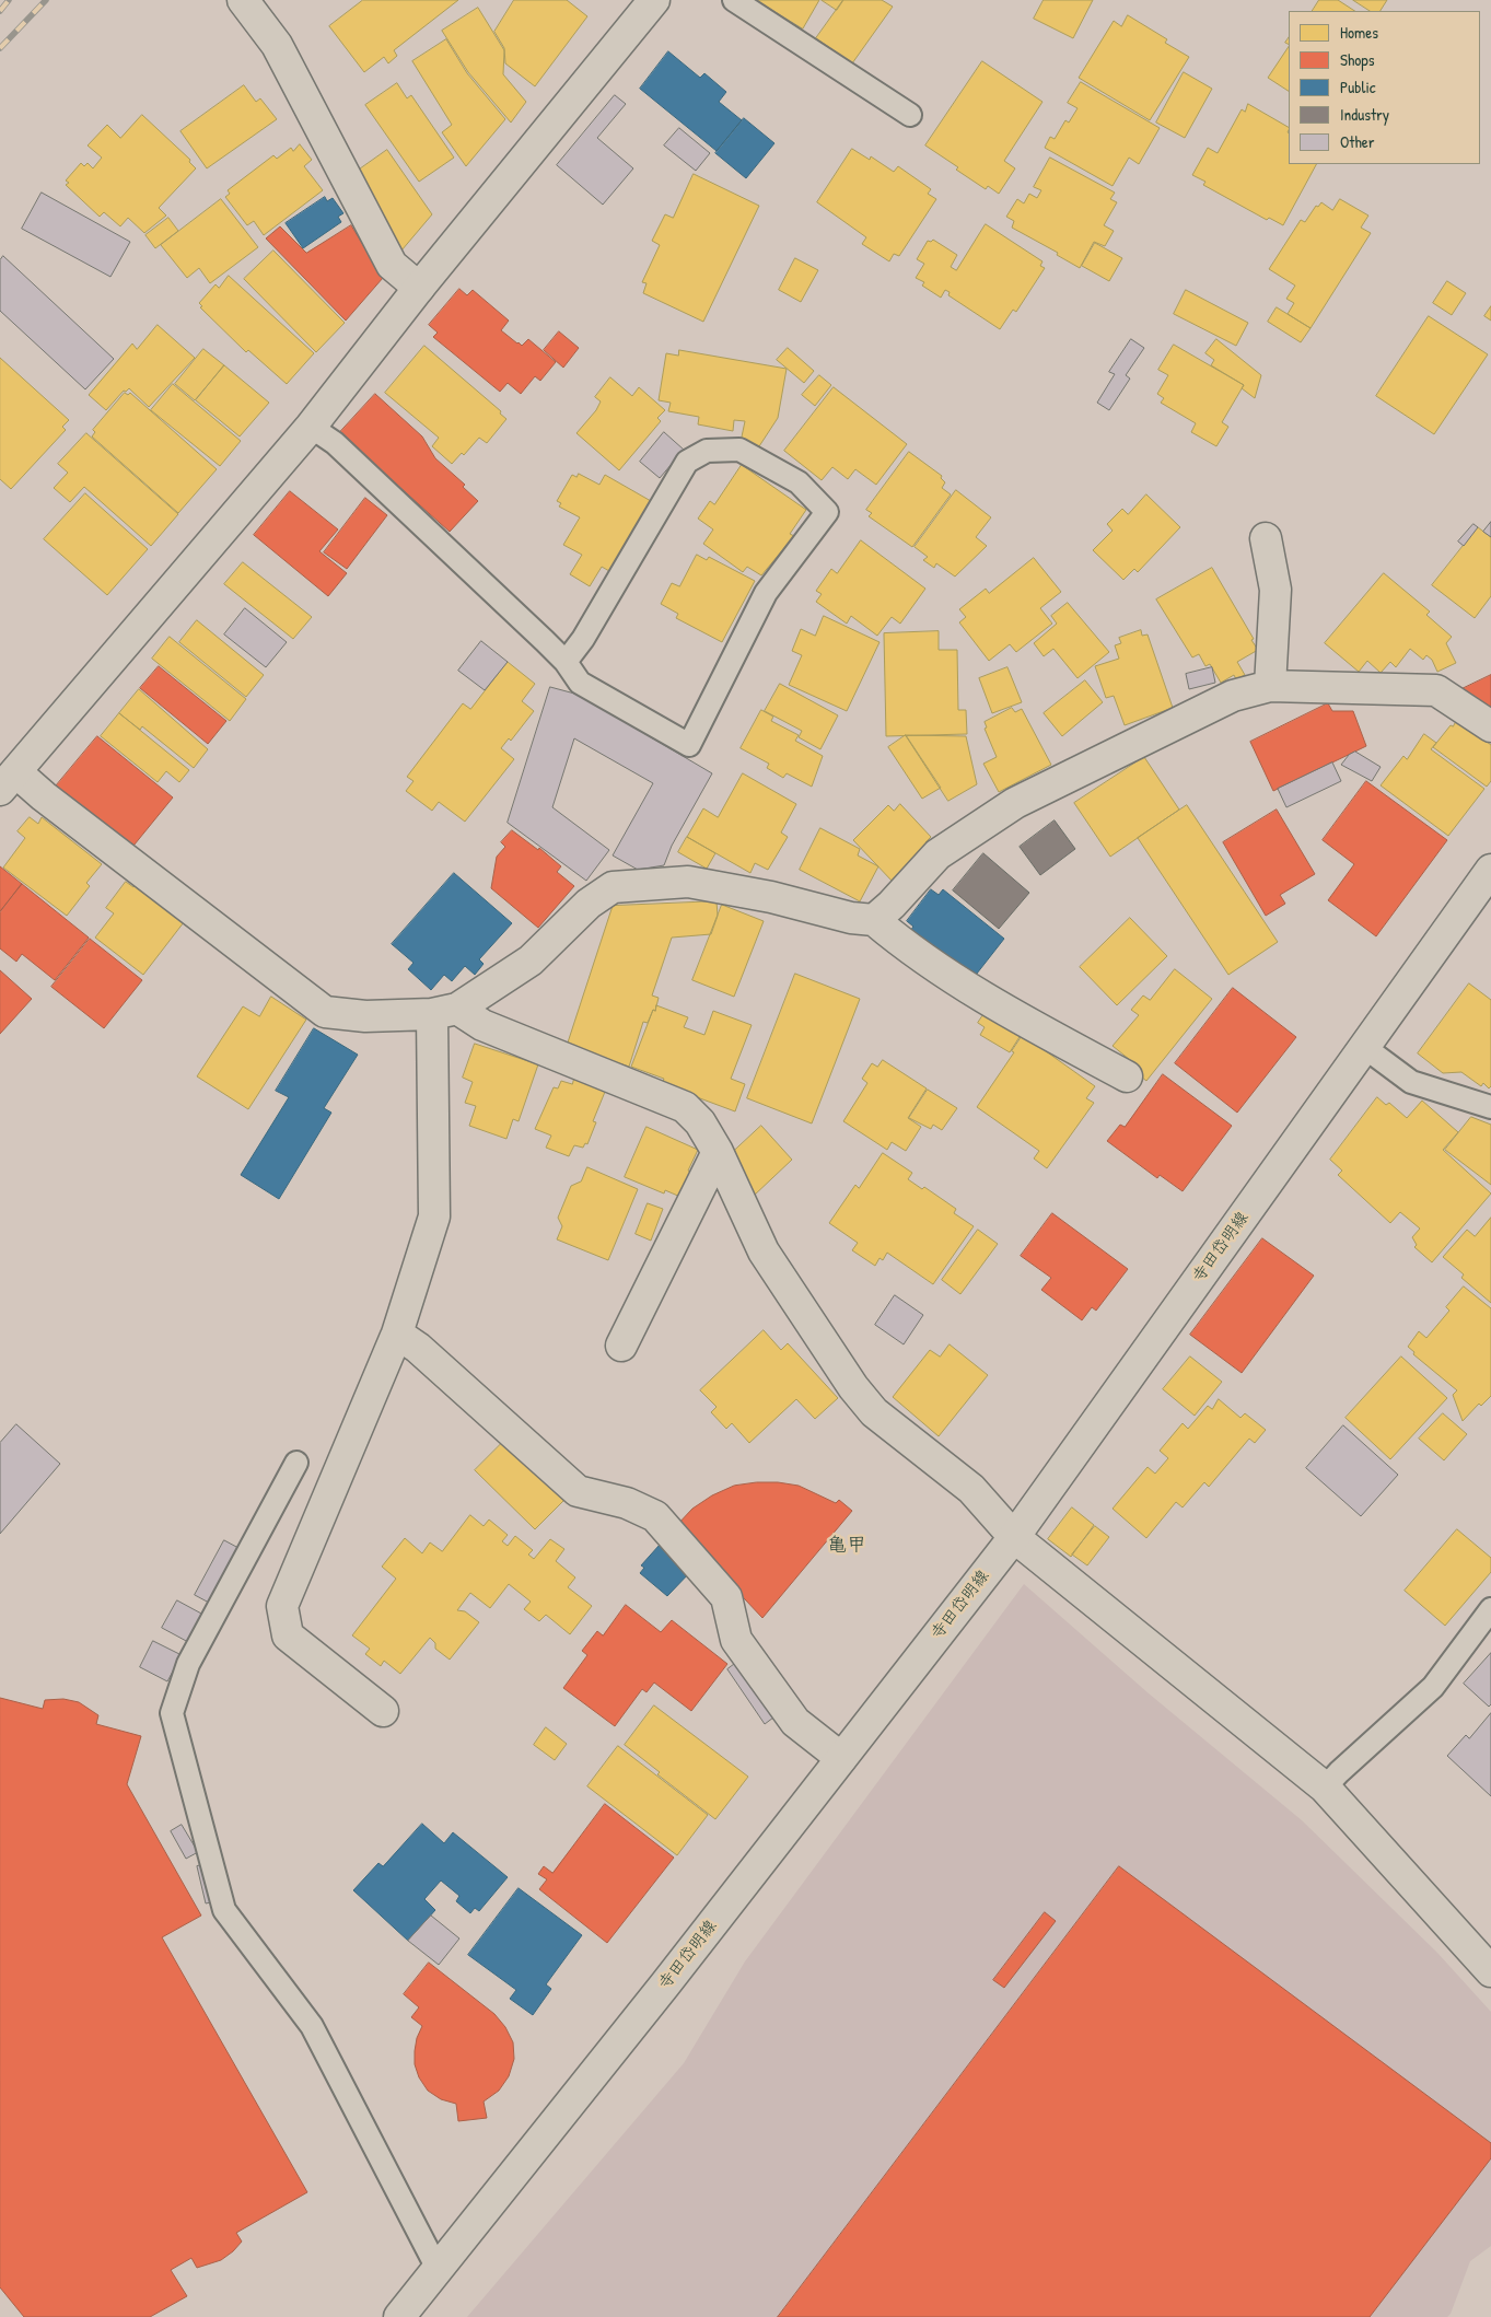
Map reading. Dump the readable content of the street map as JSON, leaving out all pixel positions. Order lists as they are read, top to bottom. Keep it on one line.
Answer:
{"streets":{"street":["寺田岱明線"]},"districts":["亀甲"],"legend":["Homes","Shops","Public","Industry","Other"]}
